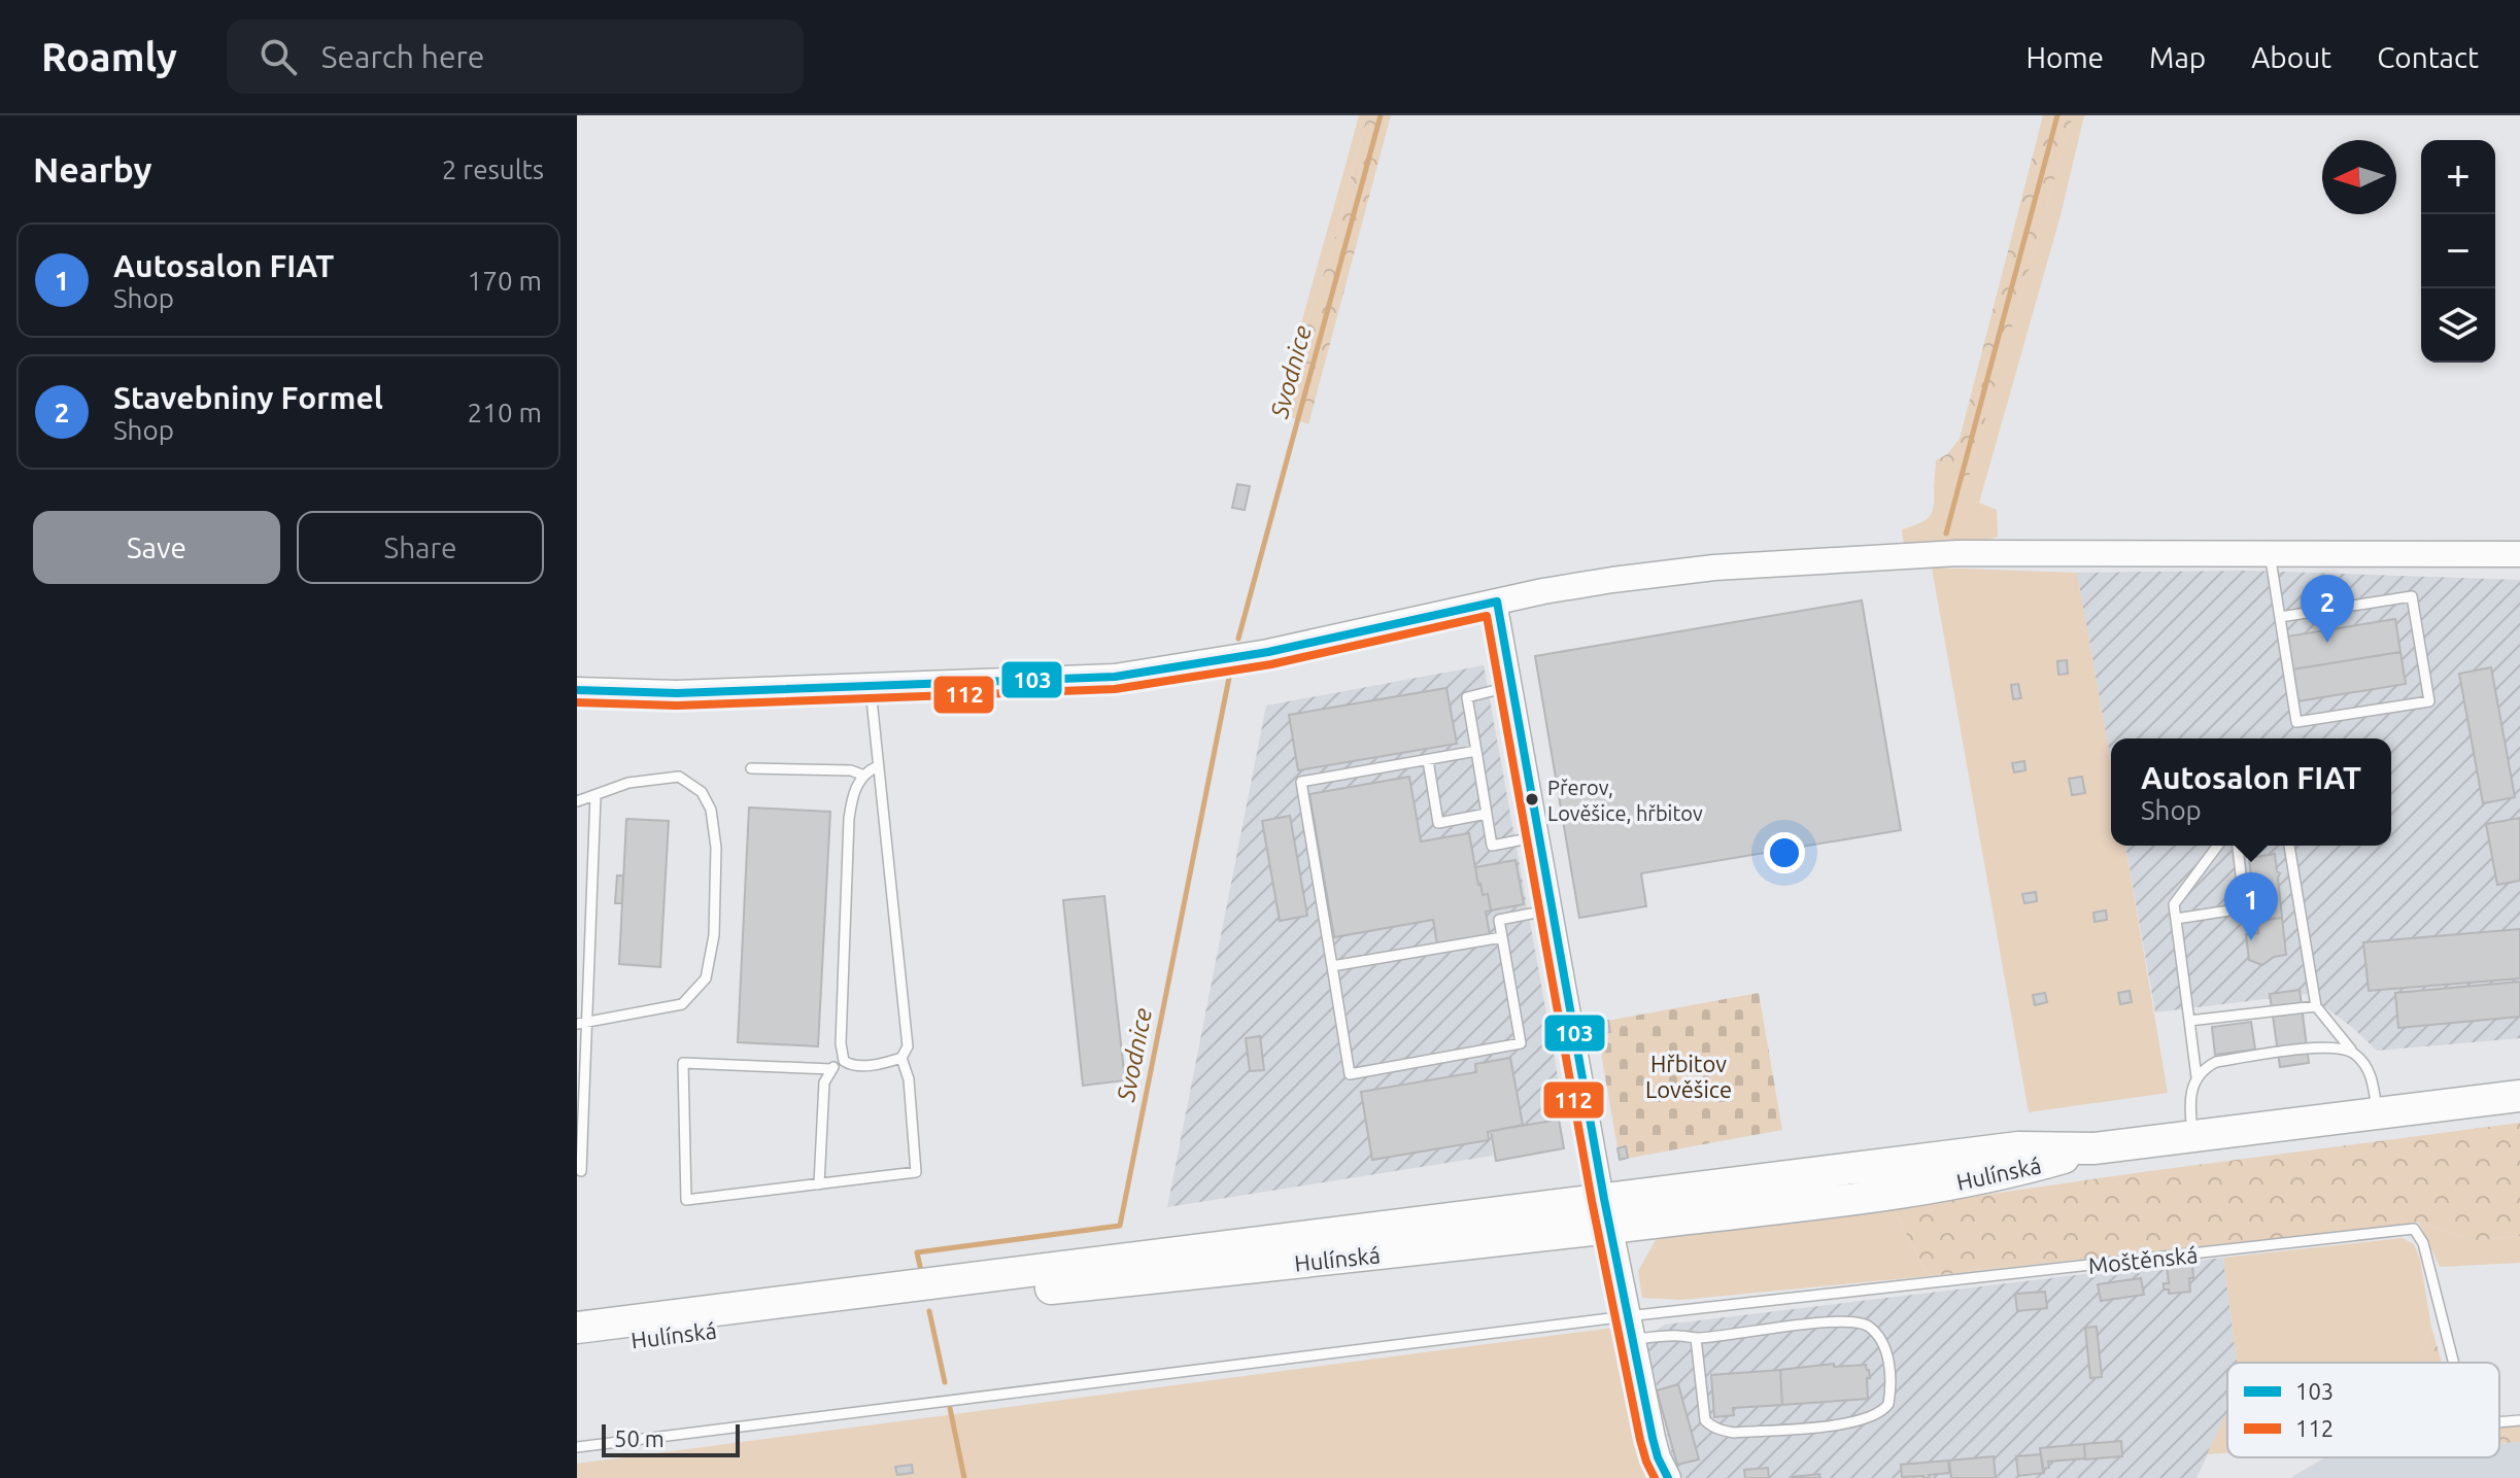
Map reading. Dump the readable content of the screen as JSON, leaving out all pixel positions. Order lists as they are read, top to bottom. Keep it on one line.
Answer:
{"streets":{"main road":["Hulínská"],"lane":["Moštěnská"]},"water":["Svodnice"],"parks":["Hřbitov Lověšice"],"places":["Přerov, Lověšice, hřbitov"],"lines":["transit line 103","transit line 112"],"legend":["103","112"],"scale_bar":"50 m","north":"left","page":{"header":"Roamly","search":"Search here","nav":["Home","Map","About","Contact"],"heading":["Nearby","2 results"],"map_buttons":["+","−"],"list":[{"mark":"1","name":"Autosalon FIAT","note":"Shop","value":"170 m"},{"mark":"2","name":"Stavebniny Formel","note":"Shop","value":"210 m"}],"buttons":["Save","Share"],"pins":["2","1"],"popup":["Autosalon FIAT","Shop"],"scale":"50 m"}}
